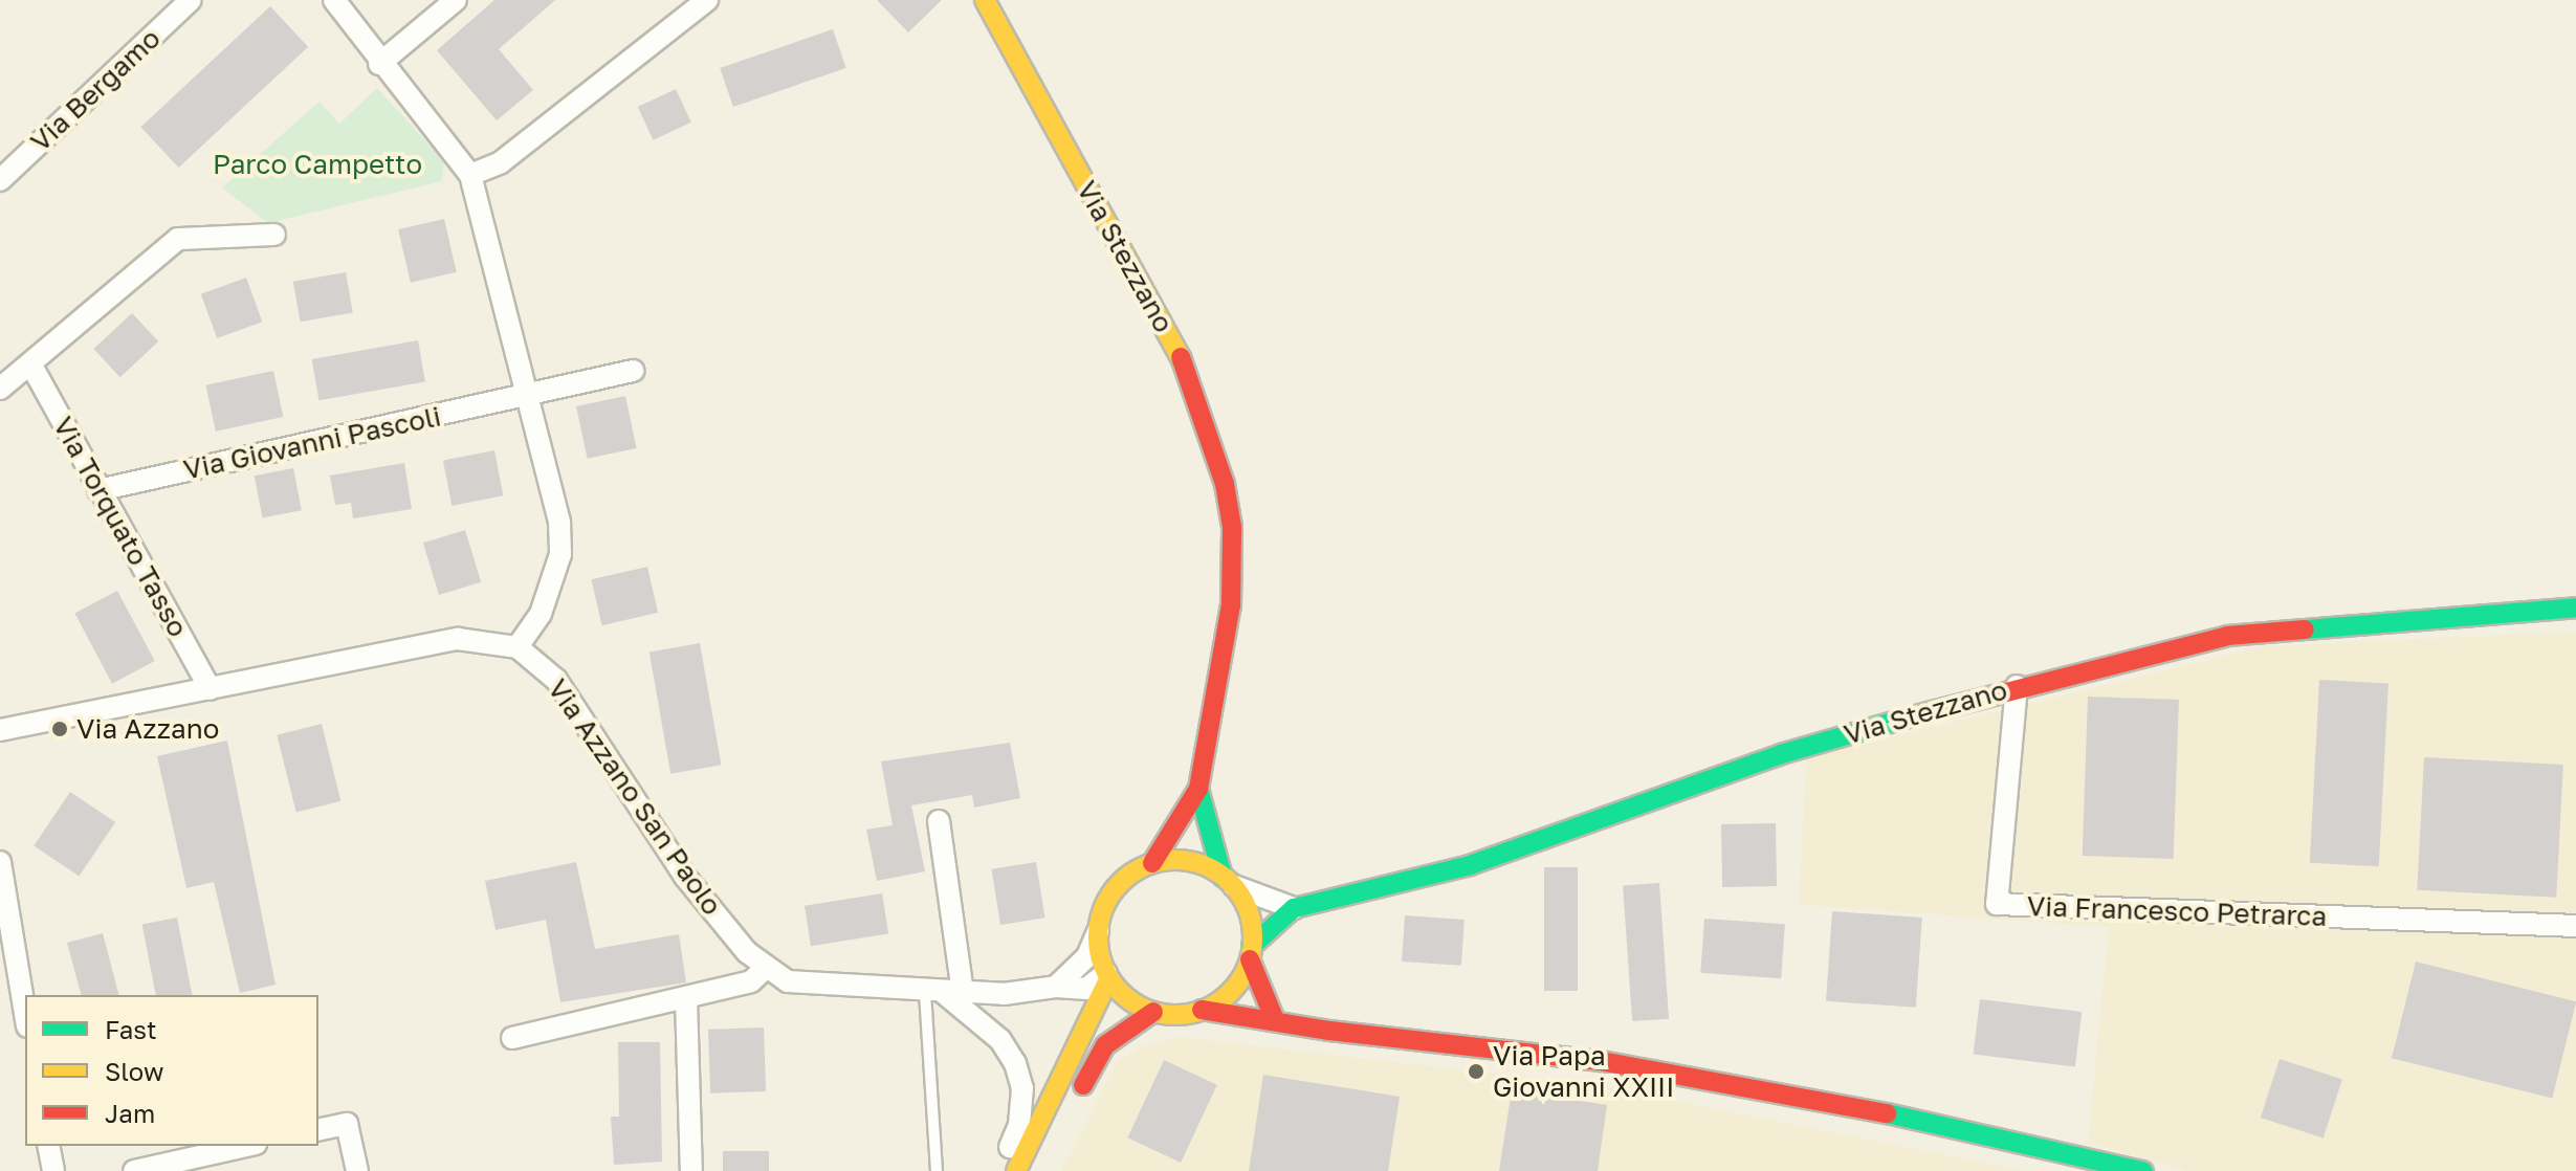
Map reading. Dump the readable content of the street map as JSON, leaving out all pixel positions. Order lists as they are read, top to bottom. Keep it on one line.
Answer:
{"streets":{"street":["Via Bergamo","Via Stezzano","Via Giovanni Pascoli","Via Torquato Tasso","Via Azzano San Paolo","Via Francesco Petrarca"]},"crossings":[["Via Stezzano","Via Azzano San Paolo"],["Via Stezzano","Via Francesco Petrarca"],["Via Giovanni Pascoli","Via Torquato Tasso"]],"parks":["Parco Campetto"],"places":["Via Azzano","Via Papa Giovanni XXIII"],"legend":["Fast","Slow","Jam"]}
